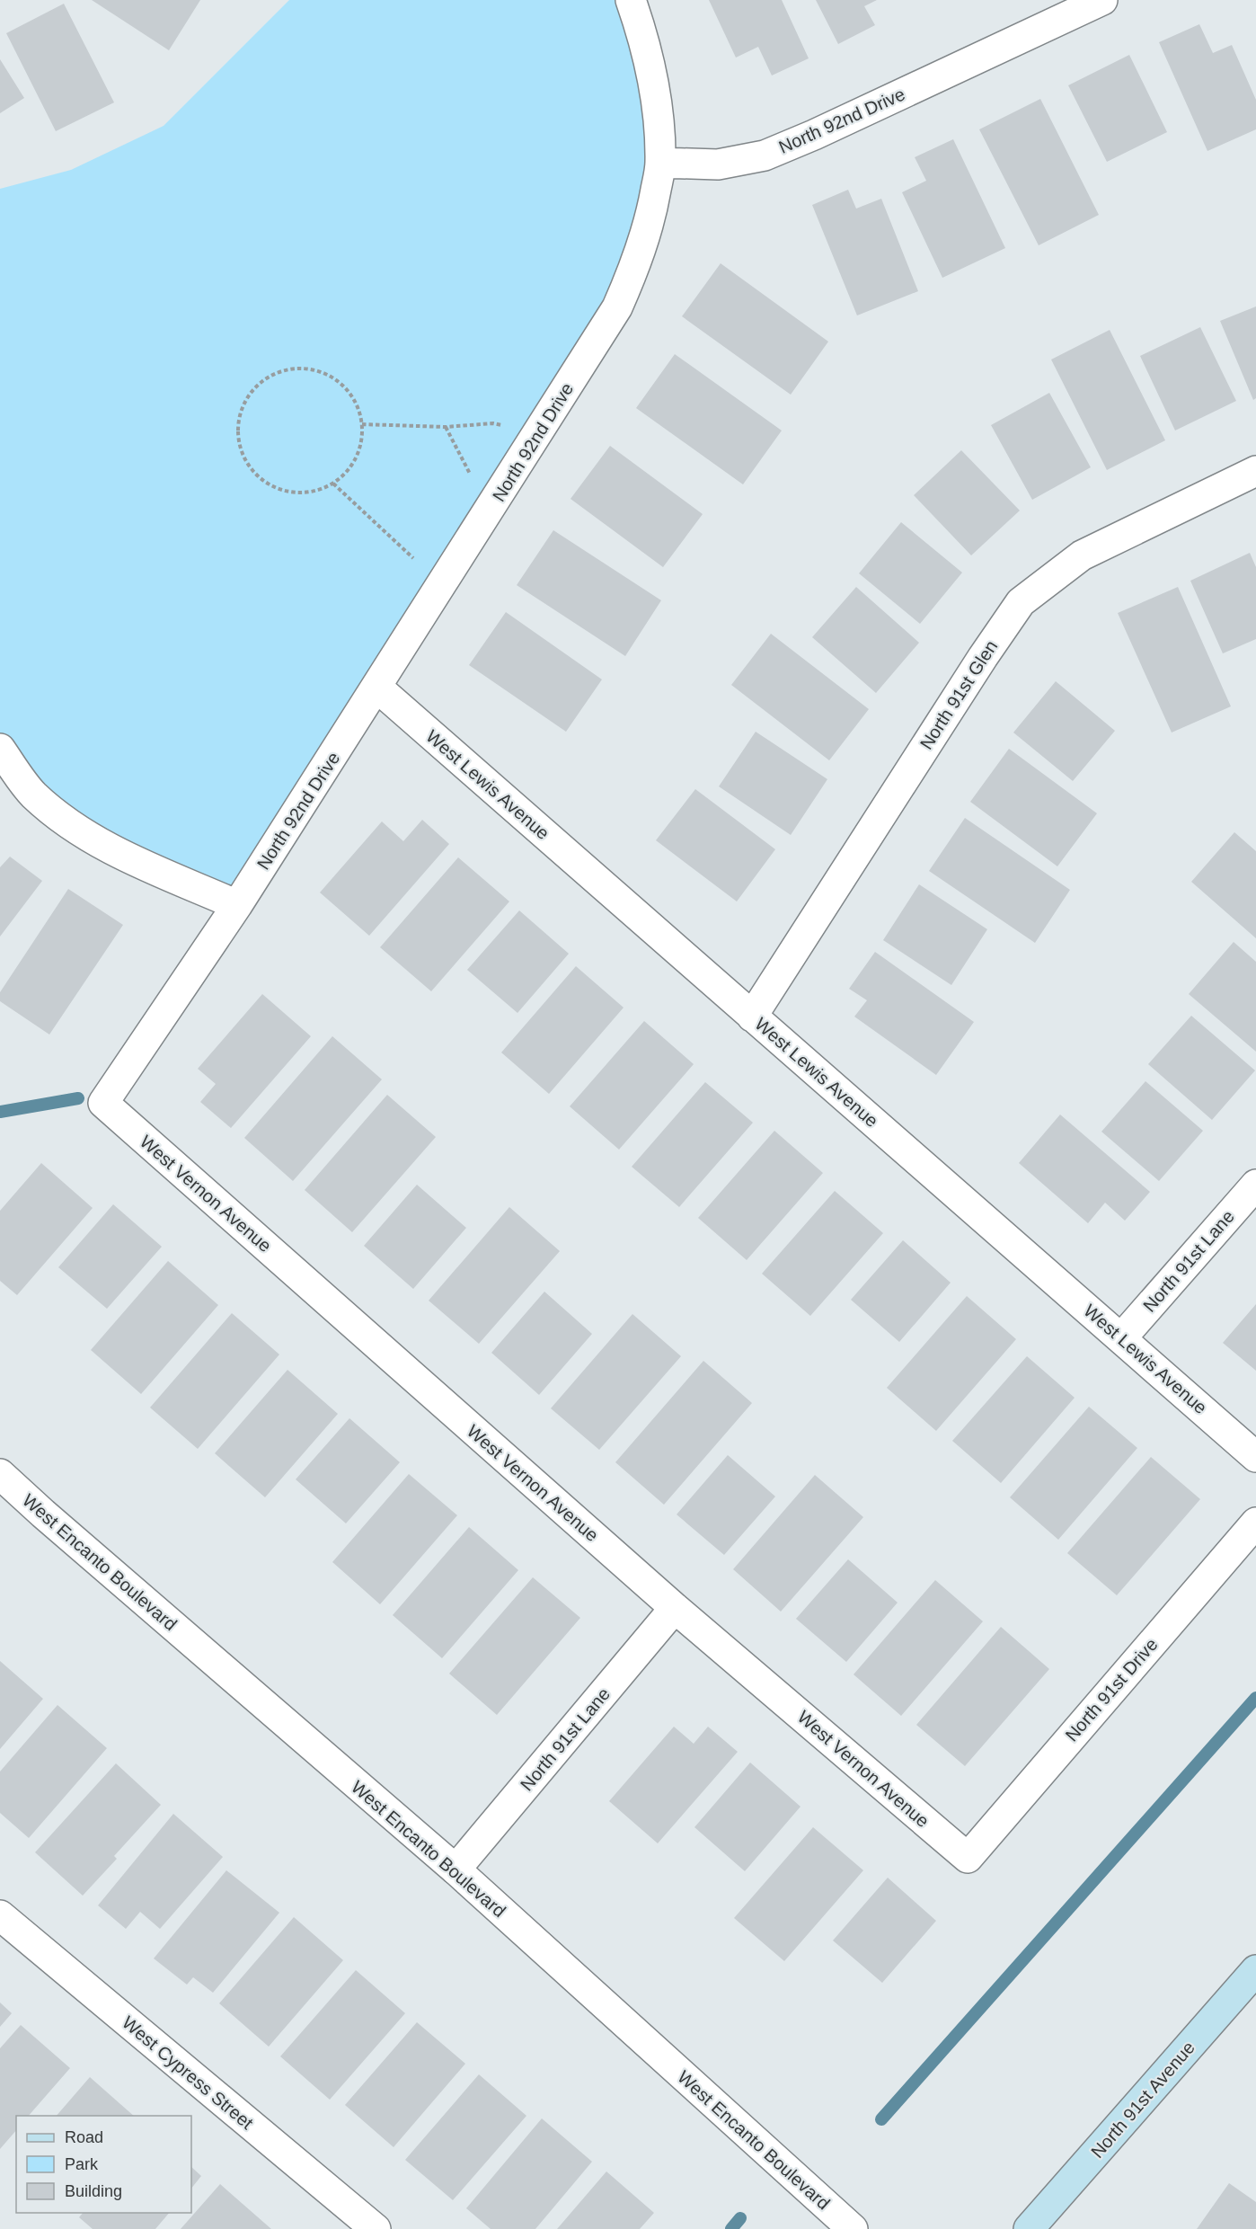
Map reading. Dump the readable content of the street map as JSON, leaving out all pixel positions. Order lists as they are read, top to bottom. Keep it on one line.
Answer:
{"streets":{"main road":["North 91st Avenue"],"street":["North 92nd Drive","North 91st Glen","West Lewis Avenue","West Vernon Avenue","North 91st Lane","West Encanto Boulevard","North 91st Drive","West Cypress Street"]},"crossings":[["North 92nd Drive","West Lewis Avenue"],["North 92nd Drive","West Vernon Avenue"],["North 91st Glen","West Lewis Avenue"],["West Lewis Avenue","North 91st Lane"],["West Vernon Avenue","North 91st Lane"],["West Vernon Avenue","North 91st Drive"],["North 91st Lane","West Encanto Boulevard"]],"legend":["Road","Park","Building"]}
